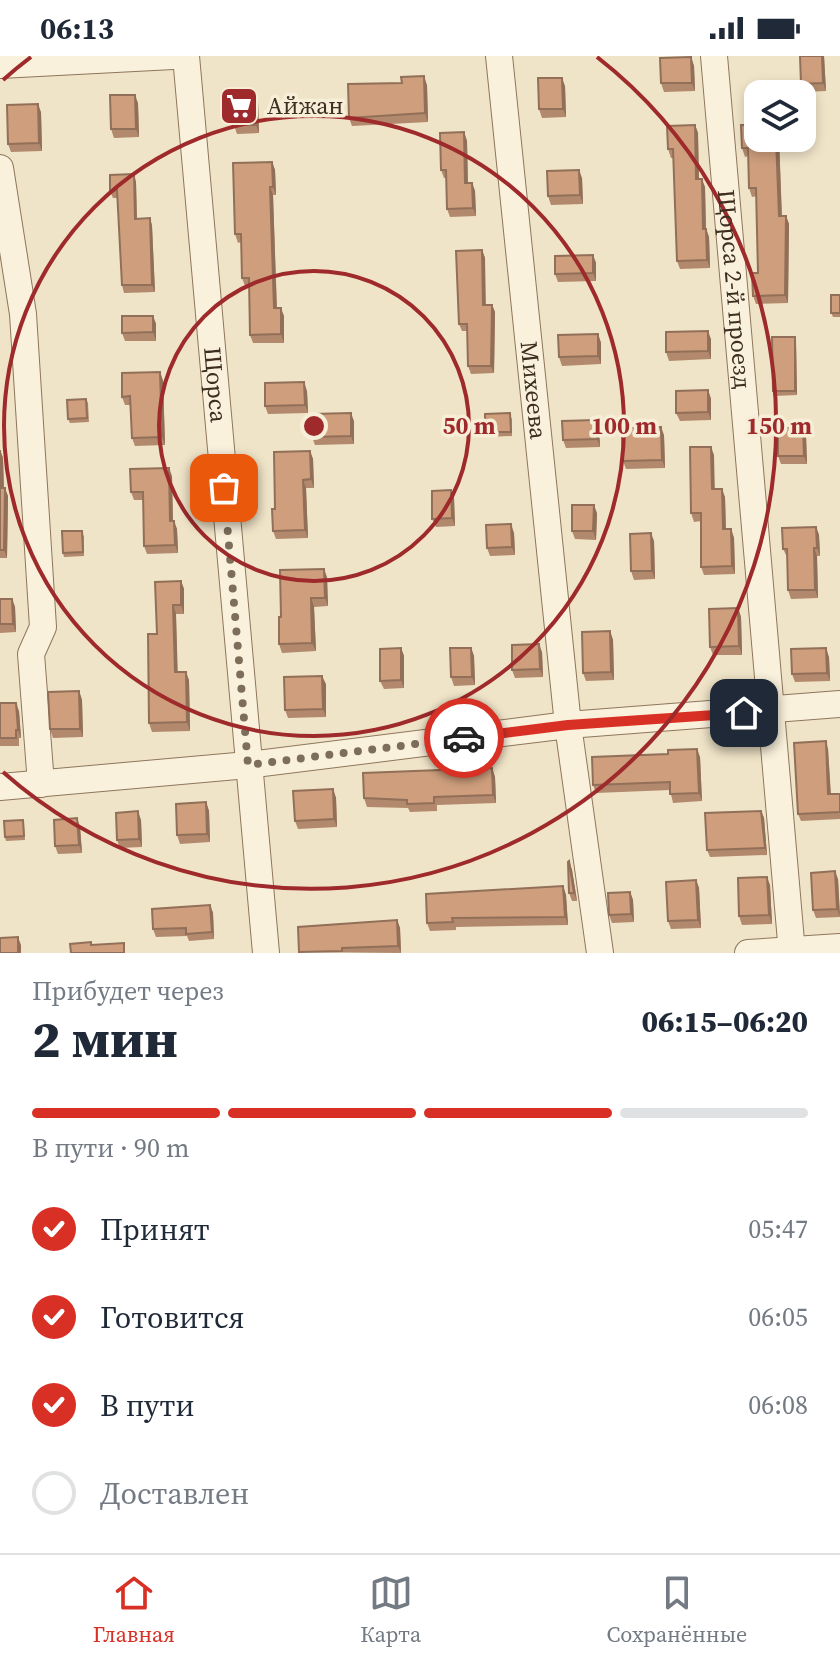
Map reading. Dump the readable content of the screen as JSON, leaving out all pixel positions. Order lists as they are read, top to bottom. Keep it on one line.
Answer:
{"streets":{"street":["Щорса 2-й проезд","Щорса","Михеева"]},"places":{"supermarket":["Айжан"]},"page":{"status":"06:13","heading":["2 мин","Прибудет через","06:15–06:20"],"bar":"В пути · 90 m","list":[["Принят","05:47"],["Готовится","06:05"],["В пути","06:08"],"Доставлен"],"tabs":["Главная","Карта","Сохранённые"]},"rings":["50 m","100 m","150 m"]}
